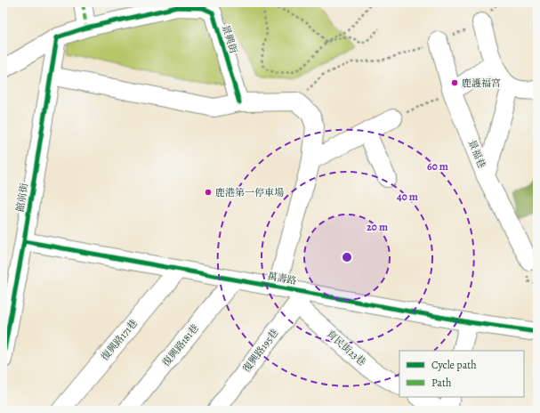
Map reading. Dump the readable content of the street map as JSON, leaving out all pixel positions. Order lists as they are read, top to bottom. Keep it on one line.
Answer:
{"streets":{"street":["景興街","景福巷","館前街","萬壽路","復興路171巷","復興路181巷","育民街23巷","復興路195巷"]},"crossings":[["景興街","館前街"],["館前街","萬壽路"],["萬壽路","復興路171巷"],["萬壽路","復興路181巷"],["萬壽路","育民街23巷"],["萬壽路","復興路195巷"],["育民街23巷","復興路195巷"]],"places":["鹿護福宮","鹿港第一停車場"],"legend":["Cycle path","Path"],"rings":["60 m","40 m","20 m"]}
